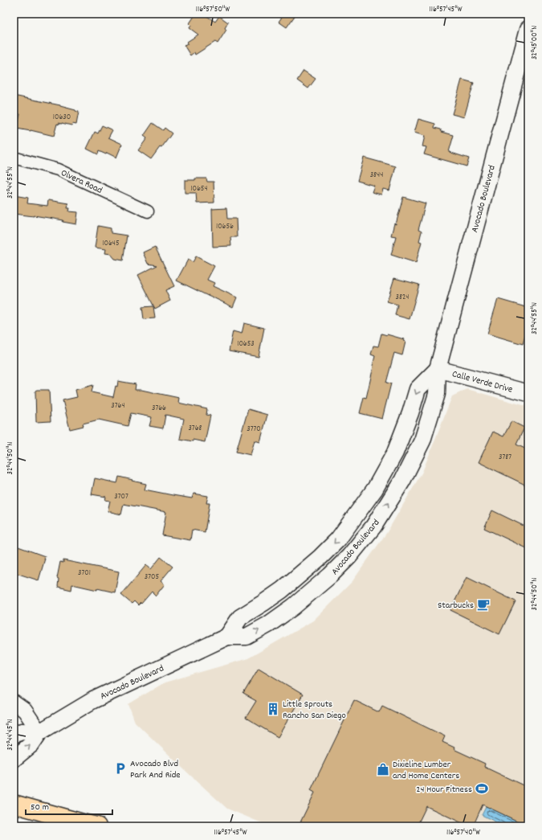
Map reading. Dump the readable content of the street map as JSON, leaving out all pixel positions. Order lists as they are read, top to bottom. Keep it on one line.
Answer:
{"streets":{"main road":["Avocado Boulevard","Calle Verde Drive"],"street":["Olvera Road"]},"crossings":[["Avocado Boulevard","Calle Verde Drive"]],"places":{"cafe":["Starbucks"],"building":["Little Sprouts Rancho San Diego"],"parking":["Avocado Blvd Park And Ride"],"shop":["Dixieline Lumber and Home Centers"],"sports":["24 Hour Fitness"]},"house_numbers":["10630","3844","10654","10656","10645","3824","10653","3764","3766","3768","3770","3787","3707","3701","3705"],"scale_bar":"50 m","coordinates":["116°57'50\"W","116°57'45\"W","32°45'00\"N","32°44'55\"N","32°44'50\"N","32°44'45\"N","116°57'40\"W"]}
